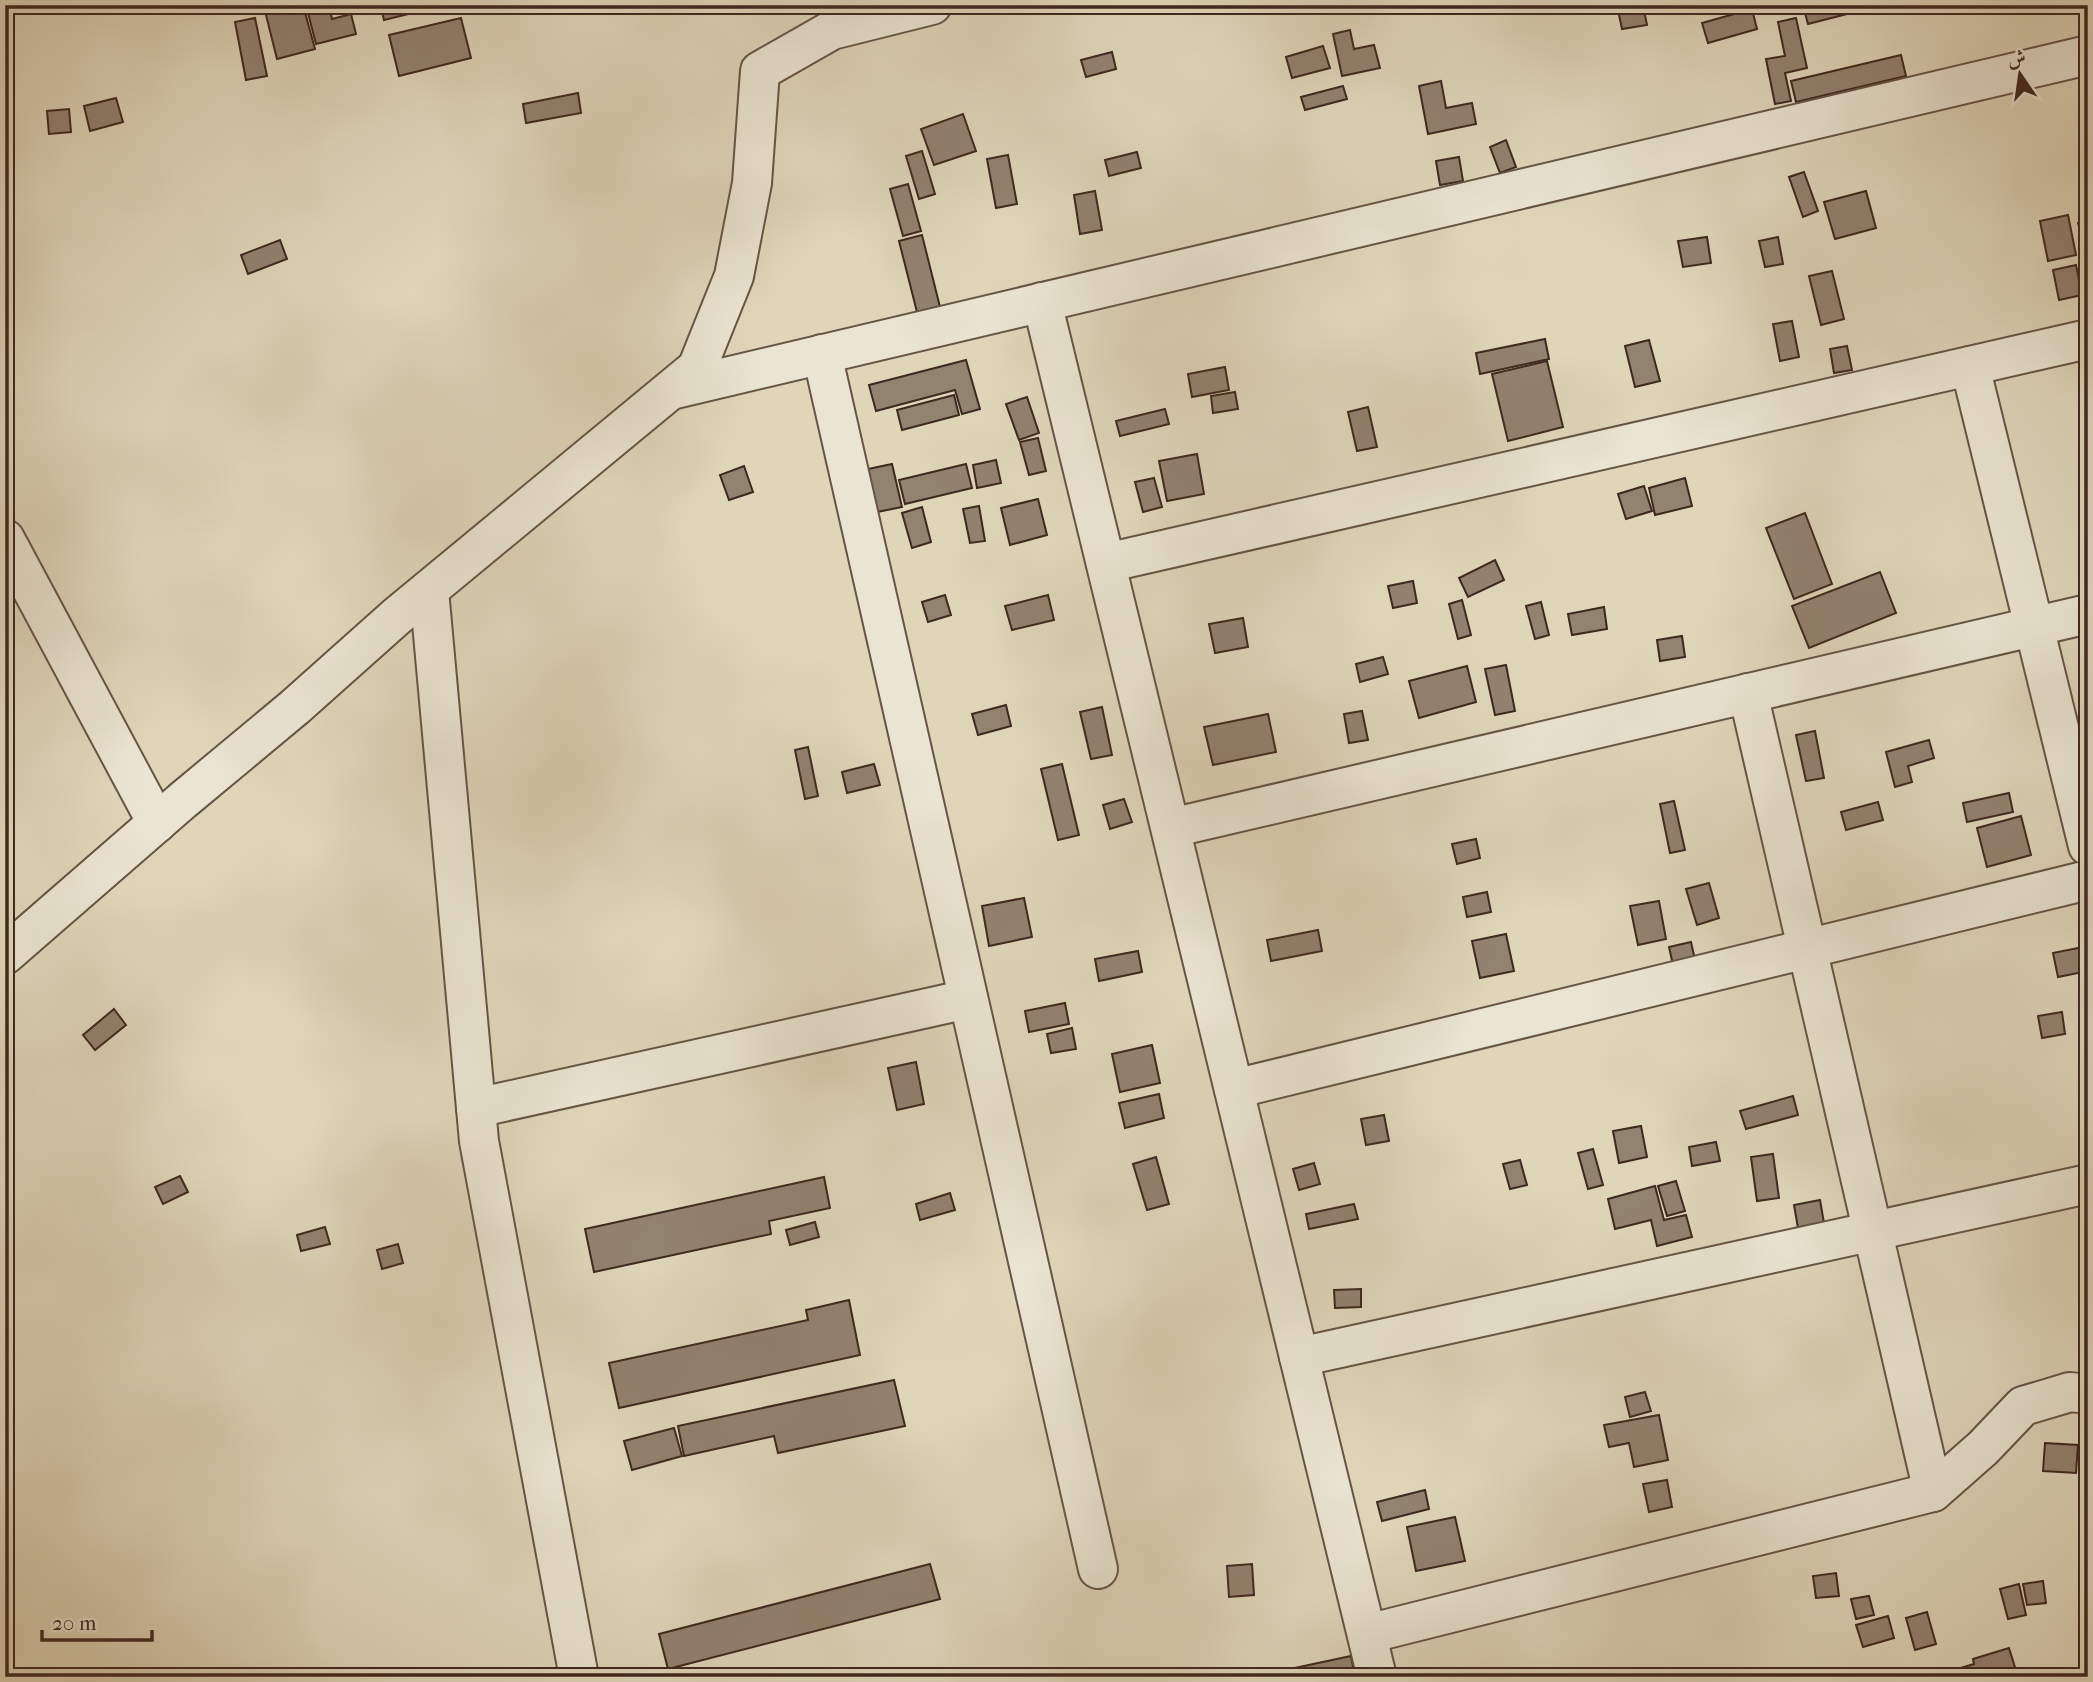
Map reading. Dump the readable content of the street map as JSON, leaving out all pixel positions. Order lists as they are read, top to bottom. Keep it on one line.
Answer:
{"scale_bar":"20 m","north":"top"}
